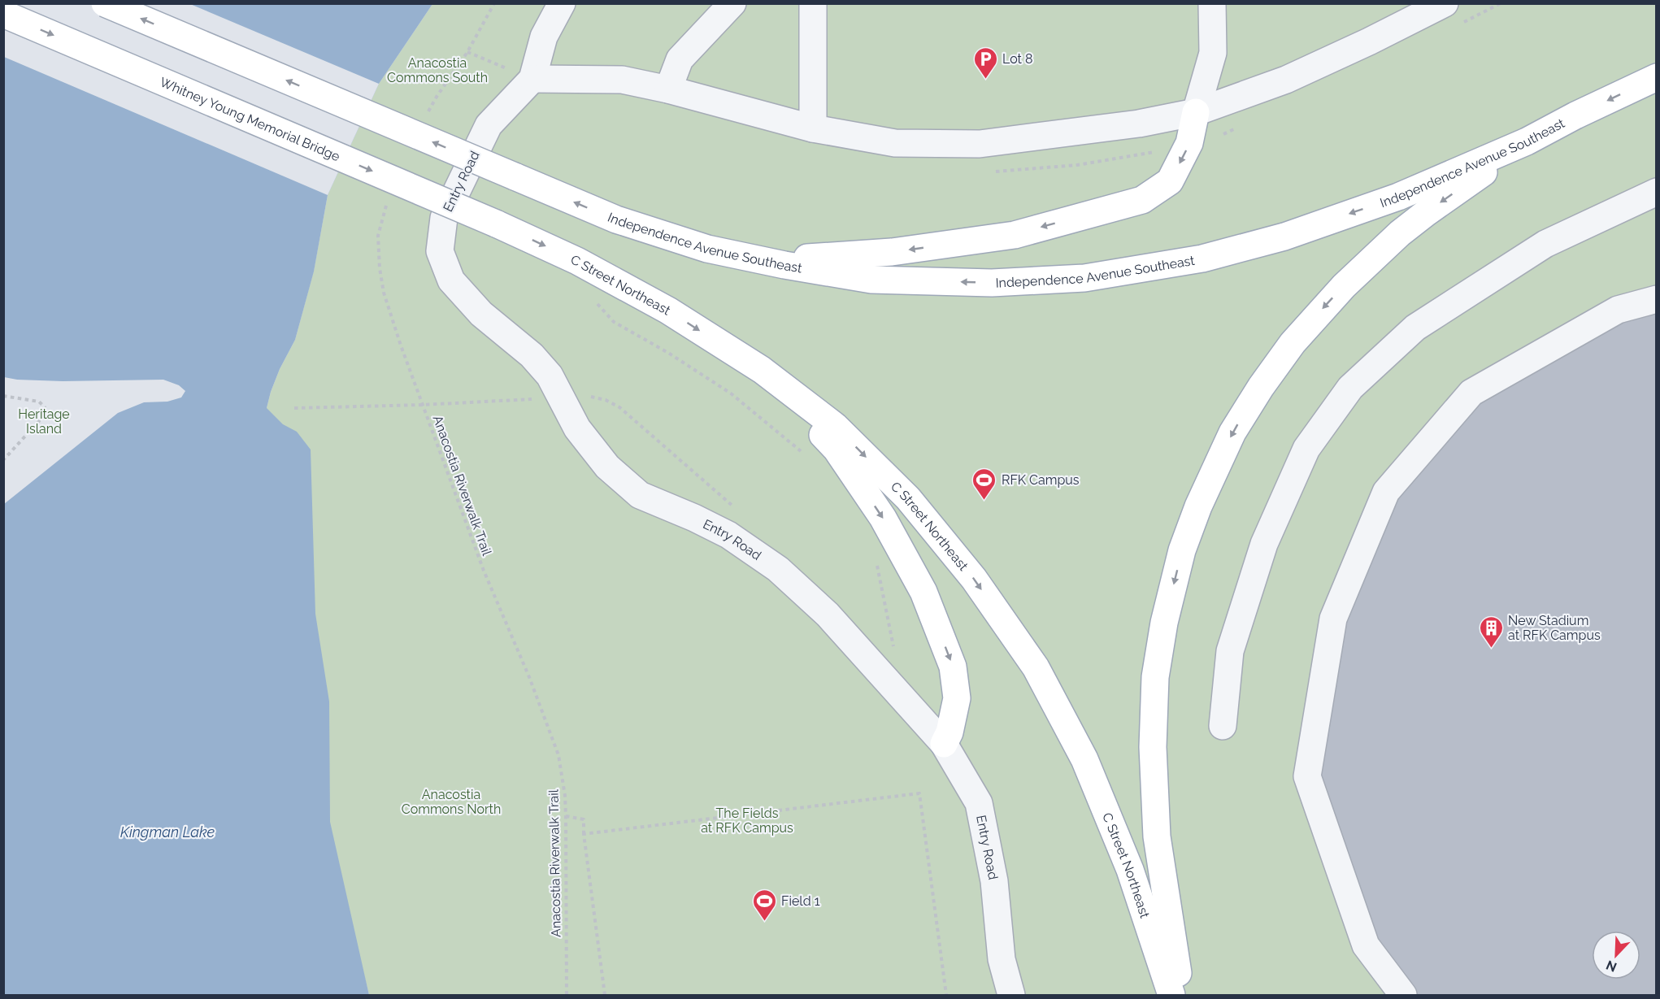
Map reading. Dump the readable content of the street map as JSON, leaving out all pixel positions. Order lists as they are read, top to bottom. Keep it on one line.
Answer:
{"streets":{"main road":["Whitney Young Memorial Bridge","Independence Avenue Southeast","C Street Northeast"],"street":["Entry Road"],"path":["Anacostia Riverwalk Trail"]},"crossings":[["Whitney Young Memorial Bridge","C Street Northeast"]],"one_way":["Independence Avenue Southeast"],"water":["Kingman Lake"],"parks":["Anacostia Commons South","Heritage Island","Anacostia Commons North","The Fields at RFK Campus"],"places":{"parking":["Lot 8"],"sports":["RFK Campus","Field 1"],"building":["New Stadium at RFK Campus"]},"north":"bottom left"}
